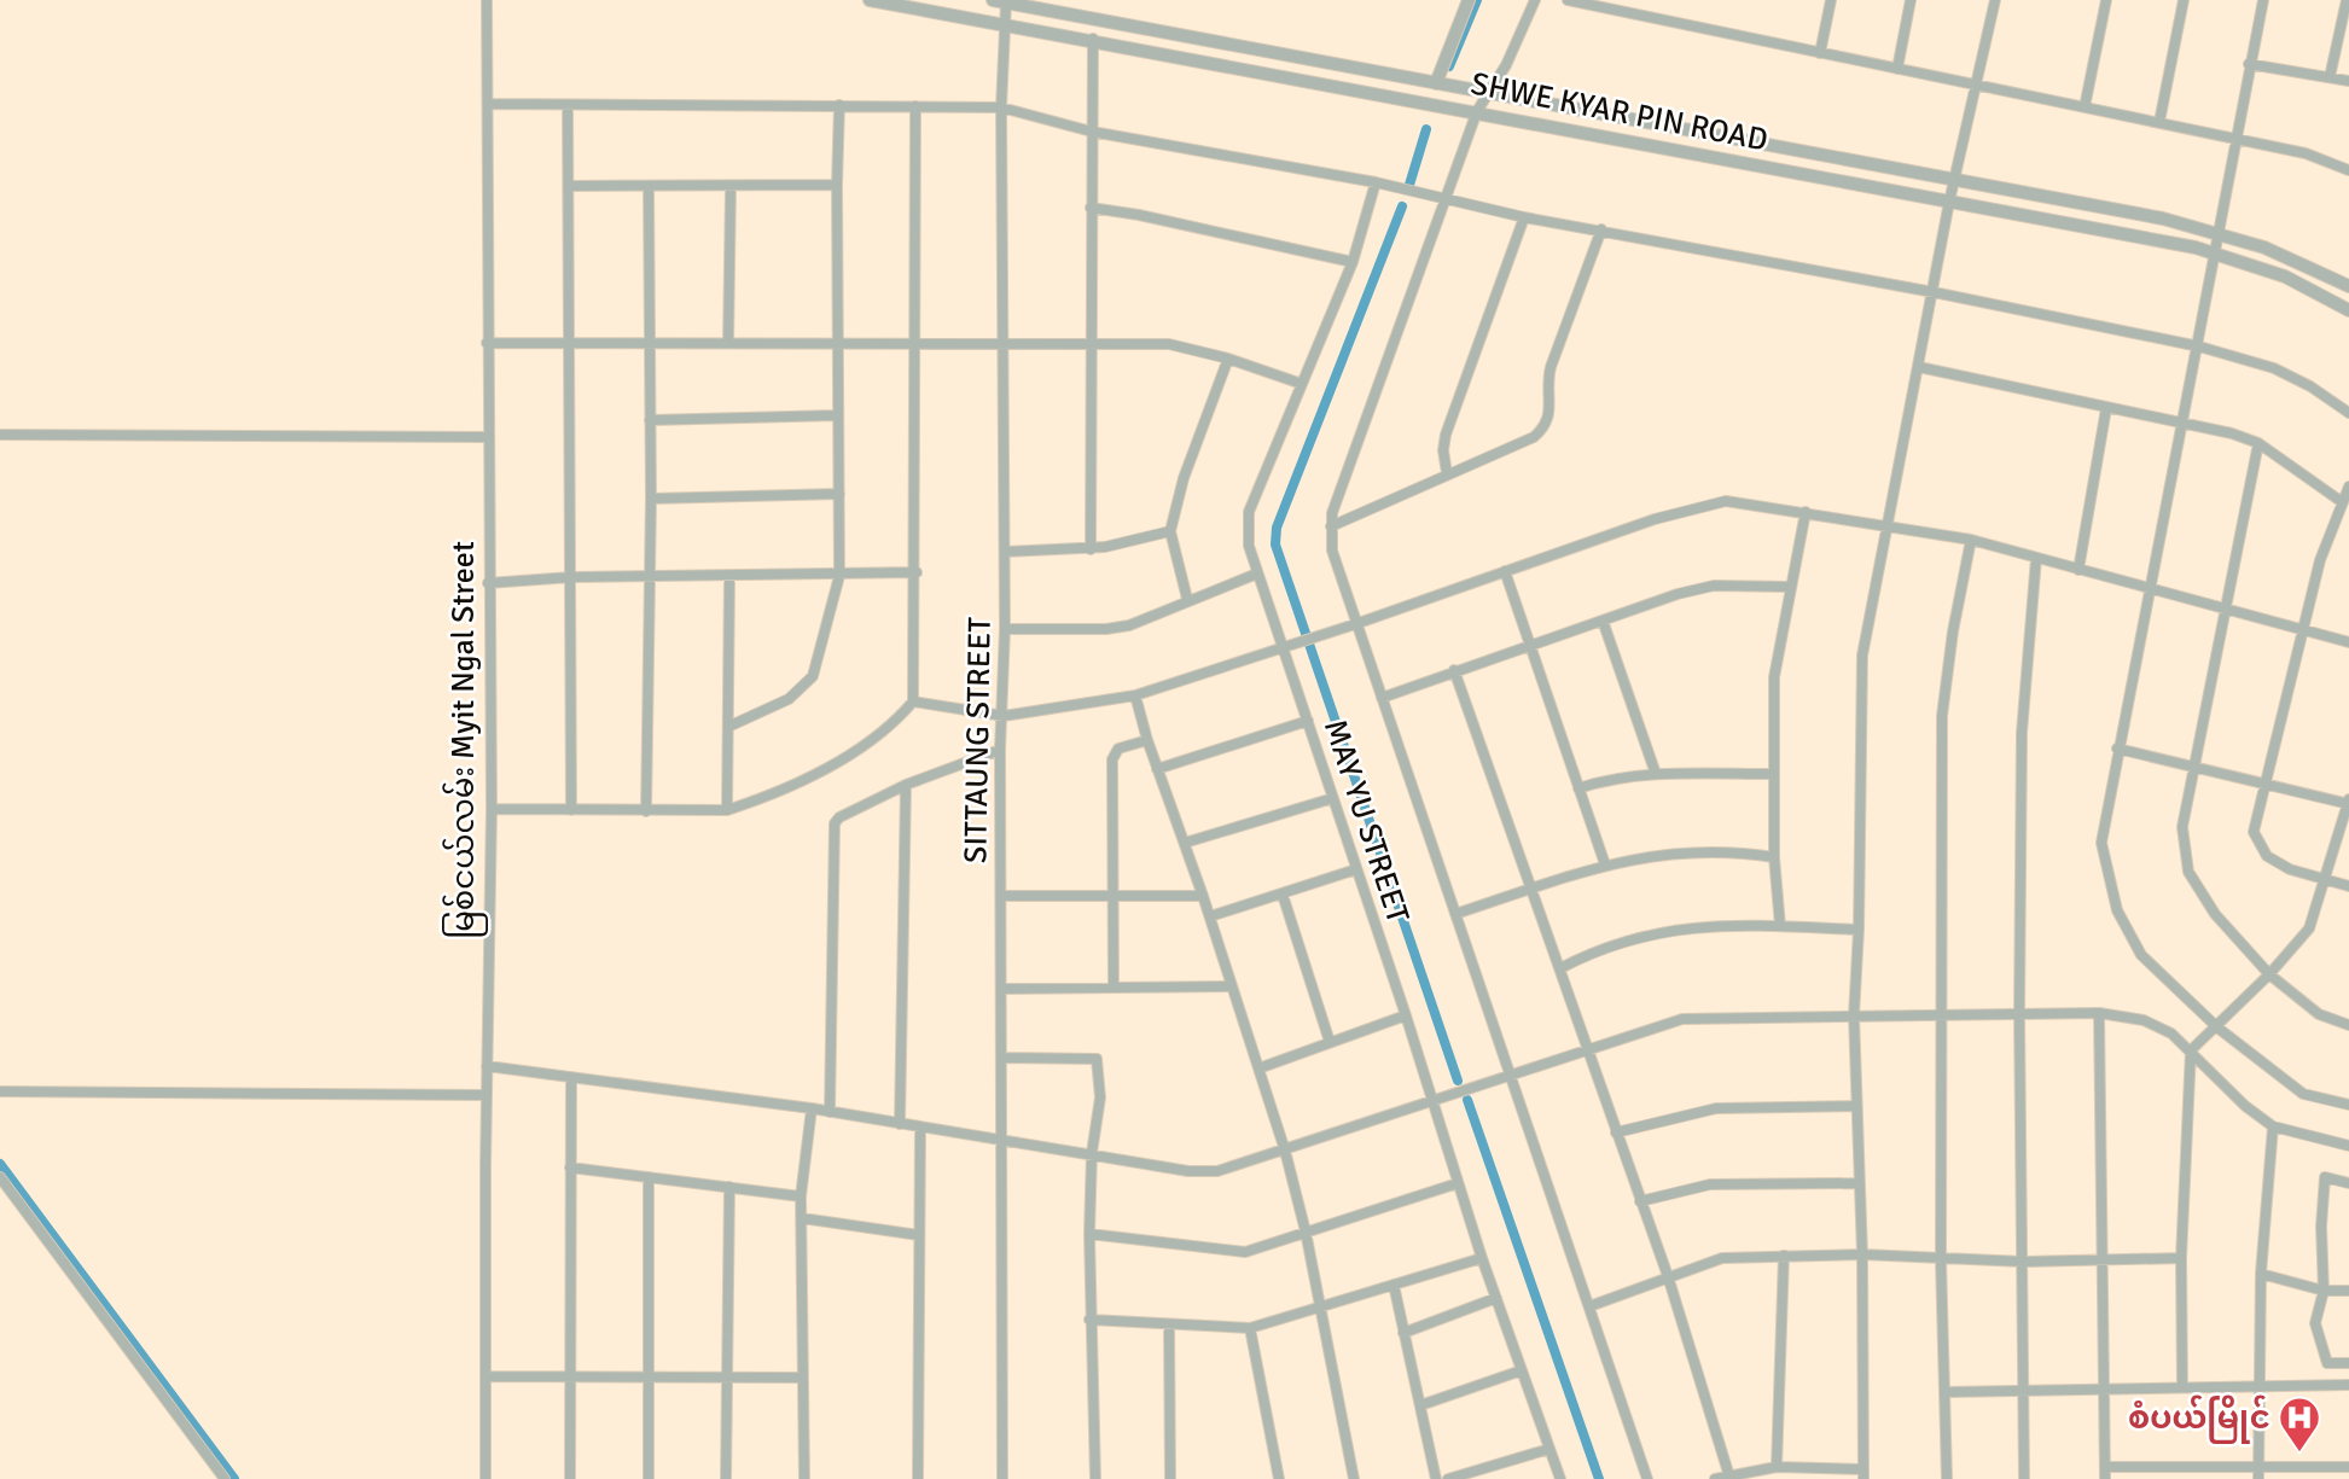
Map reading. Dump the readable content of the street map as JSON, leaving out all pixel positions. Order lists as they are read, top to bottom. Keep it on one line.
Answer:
{"streets":{"street":["SHWE KYAR PIN ROAD","မြစ်ငယ်လမ်း Myit Ngal Street","SITTAUNG STREET","MAY YU STREET"]},"crossings":[["SHWE KYAR PIN ROAD","SITTAUNG STREET"]],"places":{"hospital":["စံပယ်မြိုင်"]}}
